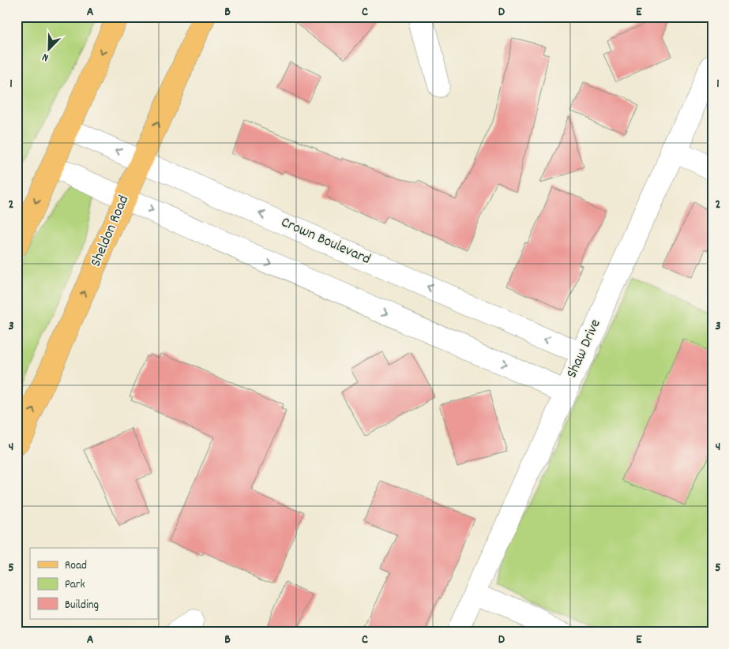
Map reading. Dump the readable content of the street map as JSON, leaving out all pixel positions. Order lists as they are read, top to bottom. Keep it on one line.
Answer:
{"streets":{"main road":["Sheldon Road"],"street":["Crown Boulevard","Shaw Drive"]},"crossings":[["Sheldon Road","Crown Boulevard"],["Crown Boulevard","Shaw Drive"]],"legend":["Road","Park","Building"],"north":"bottom left","grid":{"columns":["A","B","C","D","E"],"rows":["1","2","3","4","5"]}}
